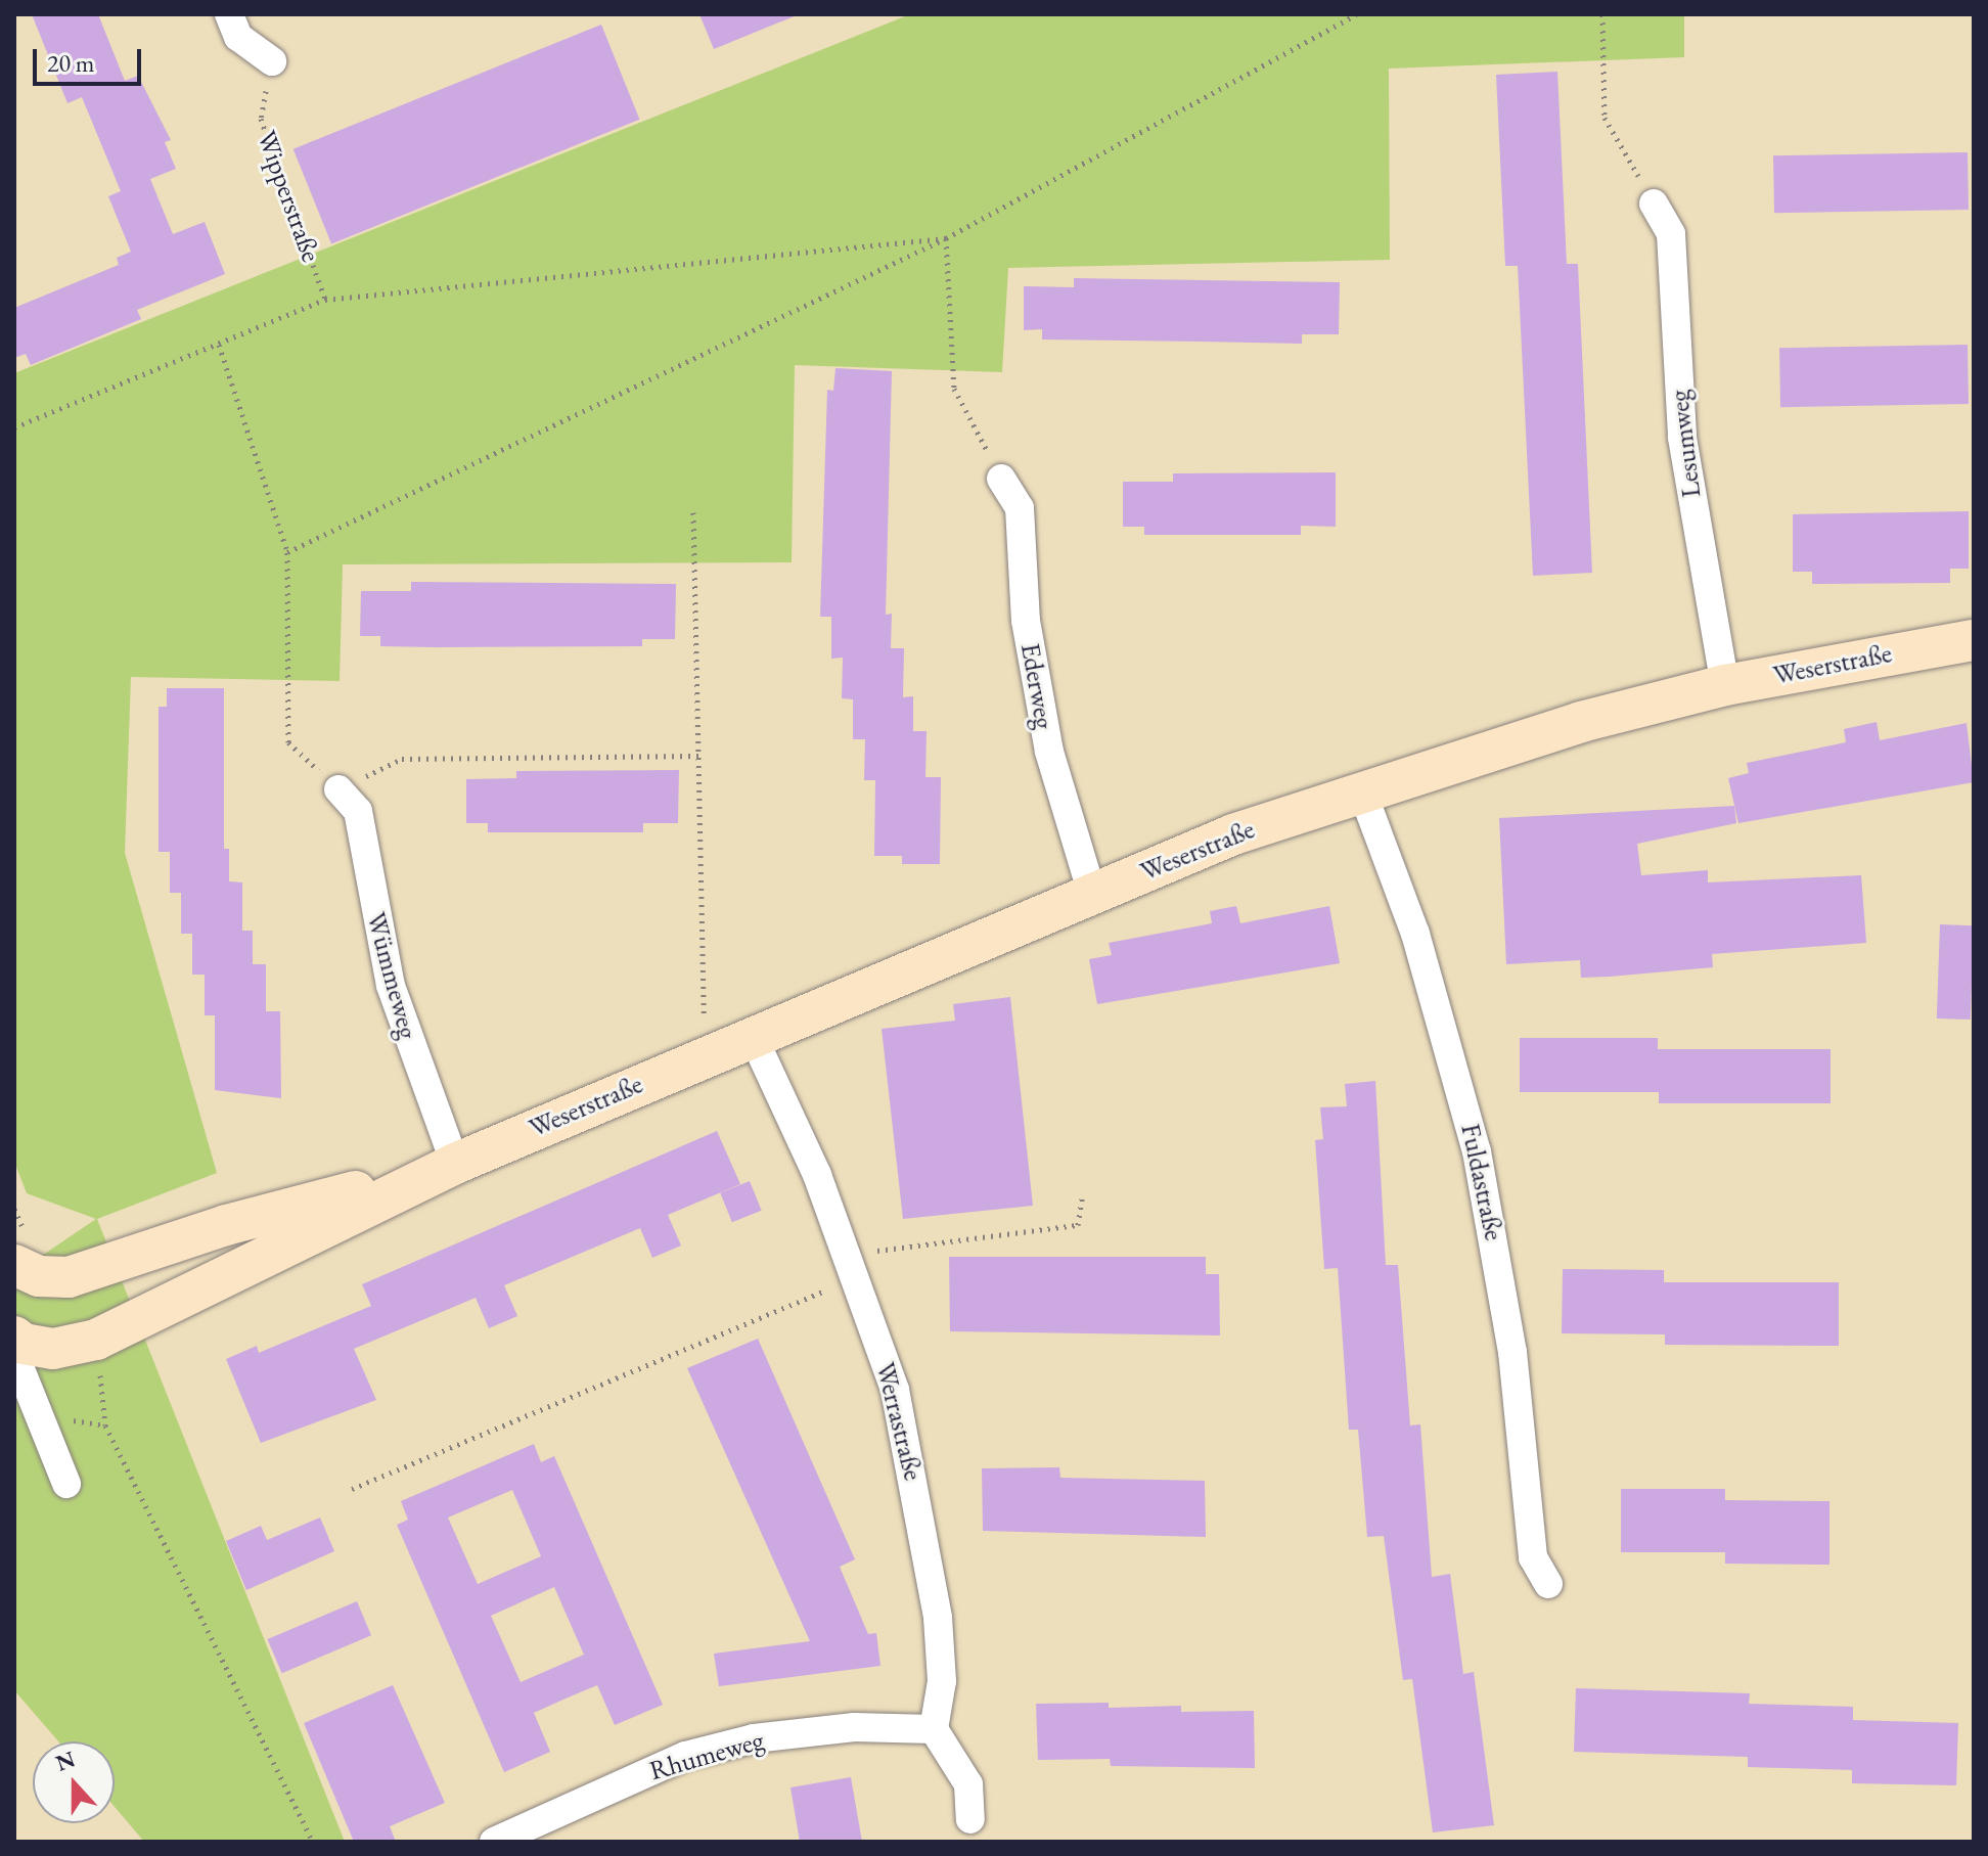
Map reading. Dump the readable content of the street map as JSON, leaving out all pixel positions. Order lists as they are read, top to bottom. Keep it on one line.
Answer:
{"streets":{"street":["Lesumweg","Weserstraße","Ederweg","Wümmeweg","Fuldastraße","Werrastraße","Rhumeweg"],"path":["Wipperstraße"]},"crossings":[["Lesumweg","Weserstraße"],["Weserstraße","Ederweg"],["Weserstraße","Wümmeweg"],["Weserstraße","Fuldastraße"],["Weserstraße","Werrastraße"],["Werrastraße","Rhumeweg"]],"scale_bar":"20 m","north":"top"}
